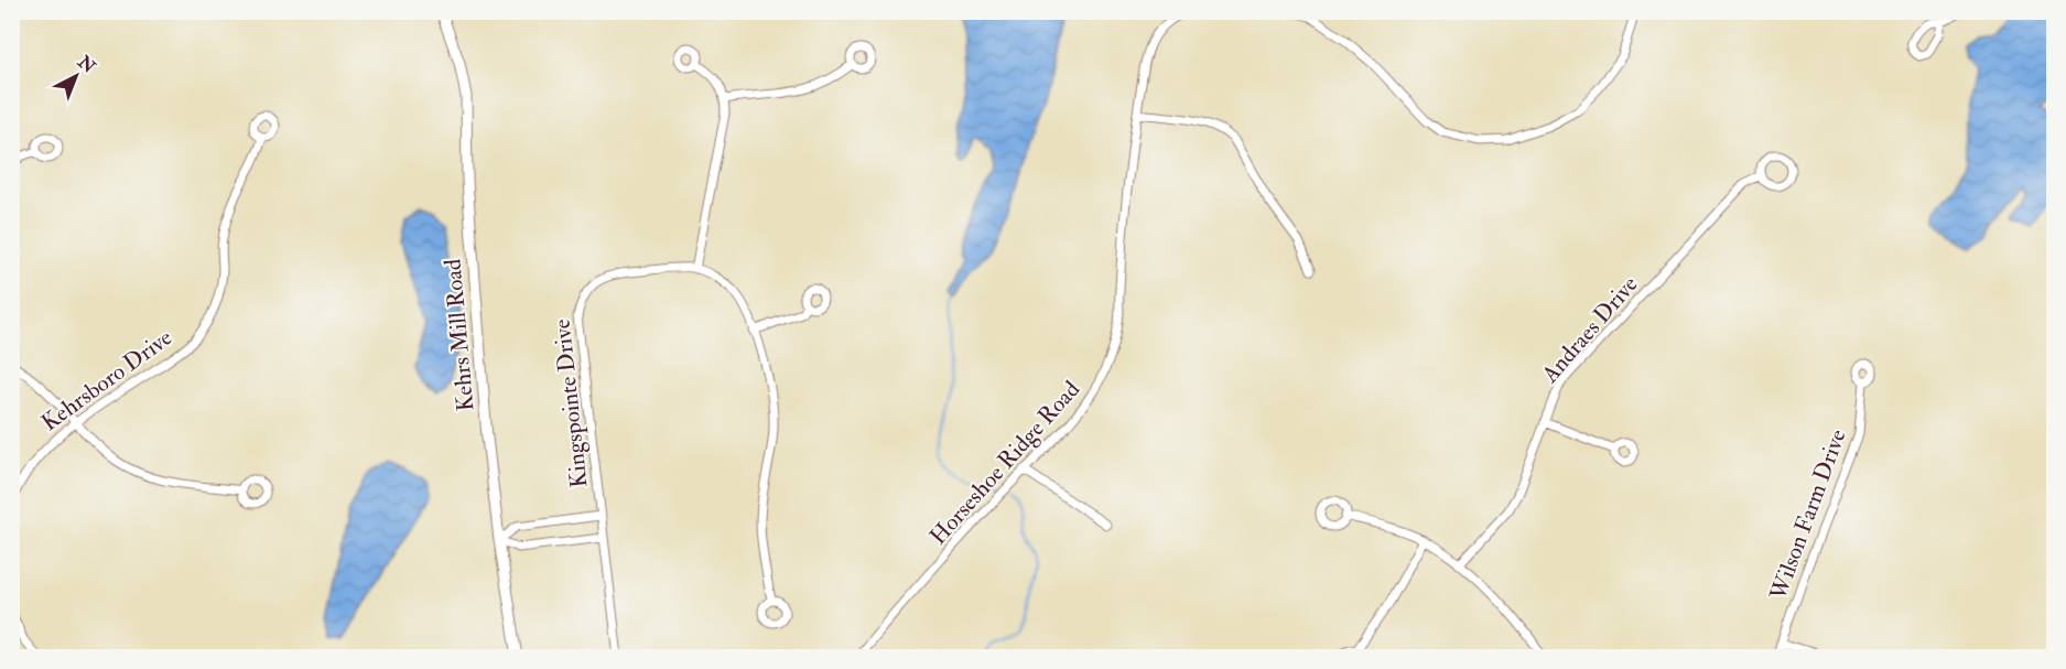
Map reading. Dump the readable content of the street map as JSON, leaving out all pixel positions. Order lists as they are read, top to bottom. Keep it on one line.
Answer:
{"streets":{"main road":["Kehrs Mill Road"],"street":["Andraes Drive","Kehrsboro Drive","Kingspointe Drive","Horseshoe Ridge Road","Wilson Farm Drive"]},"crossings":[["Kehrs Mill Road","Kingspointe Drive"]],"north":"top right"}
